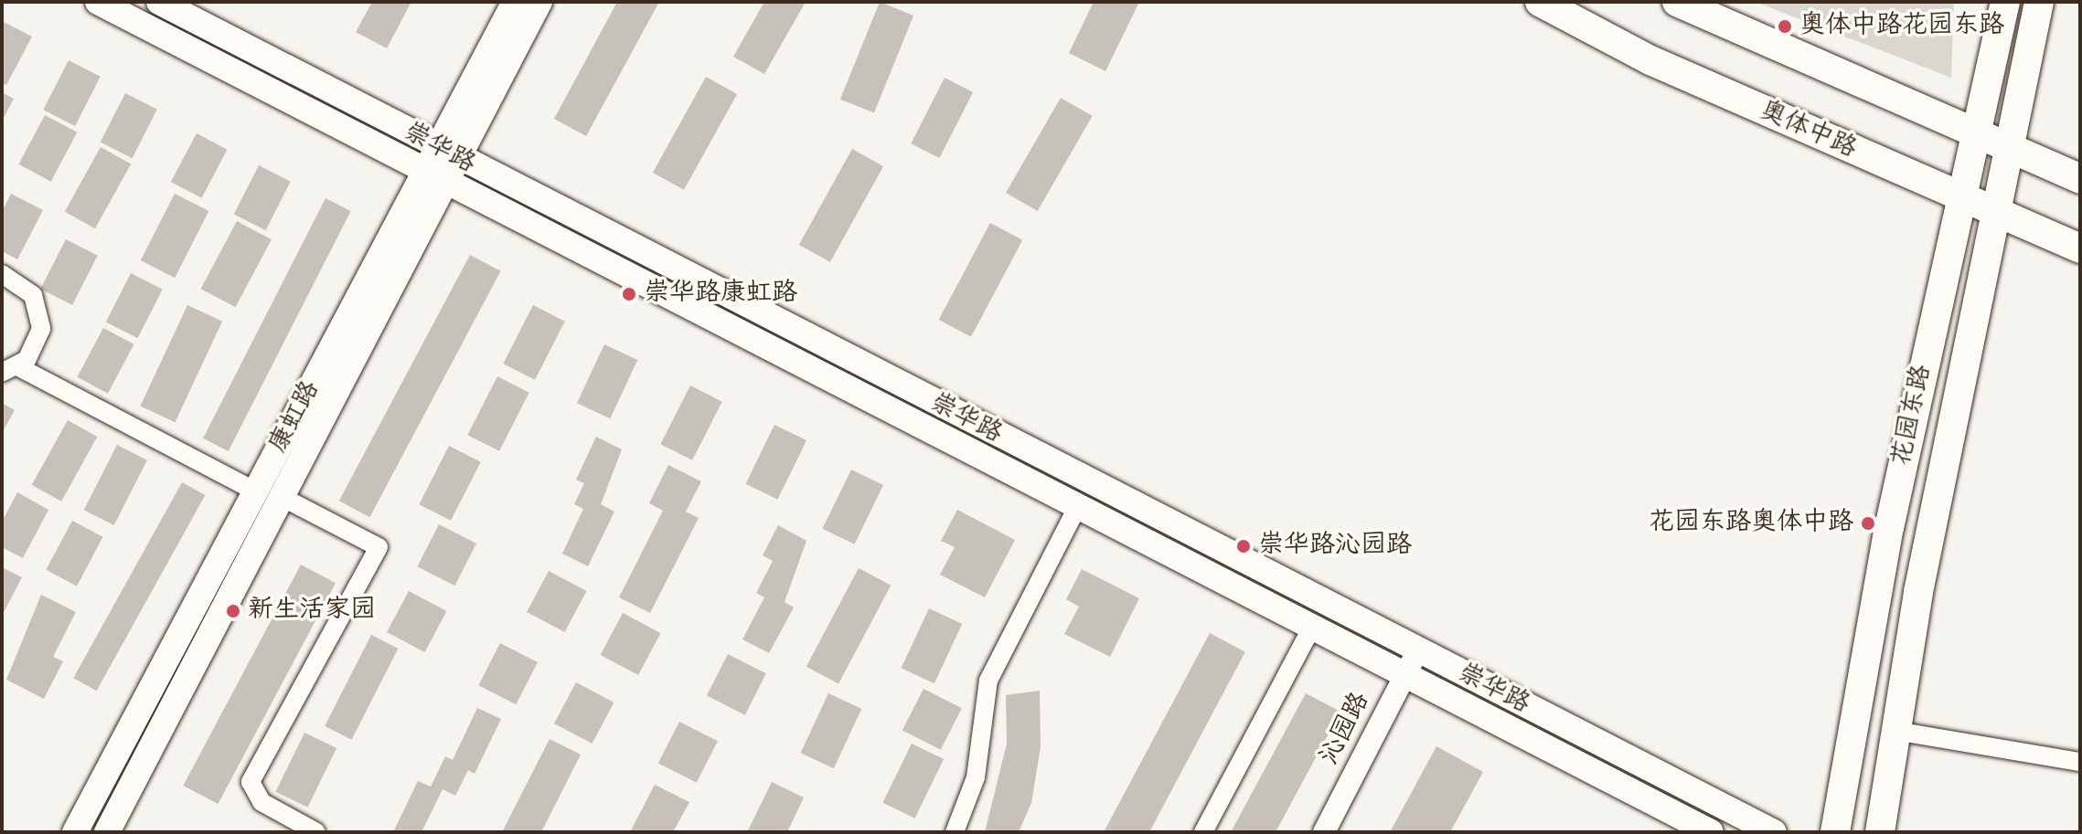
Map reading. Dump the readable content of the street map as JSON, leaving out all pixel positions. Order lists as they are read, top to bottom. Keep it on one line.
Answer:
{"streets":{"main road":["奥体中路","崇华路","花园东路","康虹路"],"street":["沁园路"]},"crossings":[["奥体中路","花园东路"],["崇华路","康虹路"],["崇华路","沁园路"]],"places":["奥体中路花园东路","崇华路康虹路","花园东路奥体中路","崇华路沁园路","新生活家园"]}
